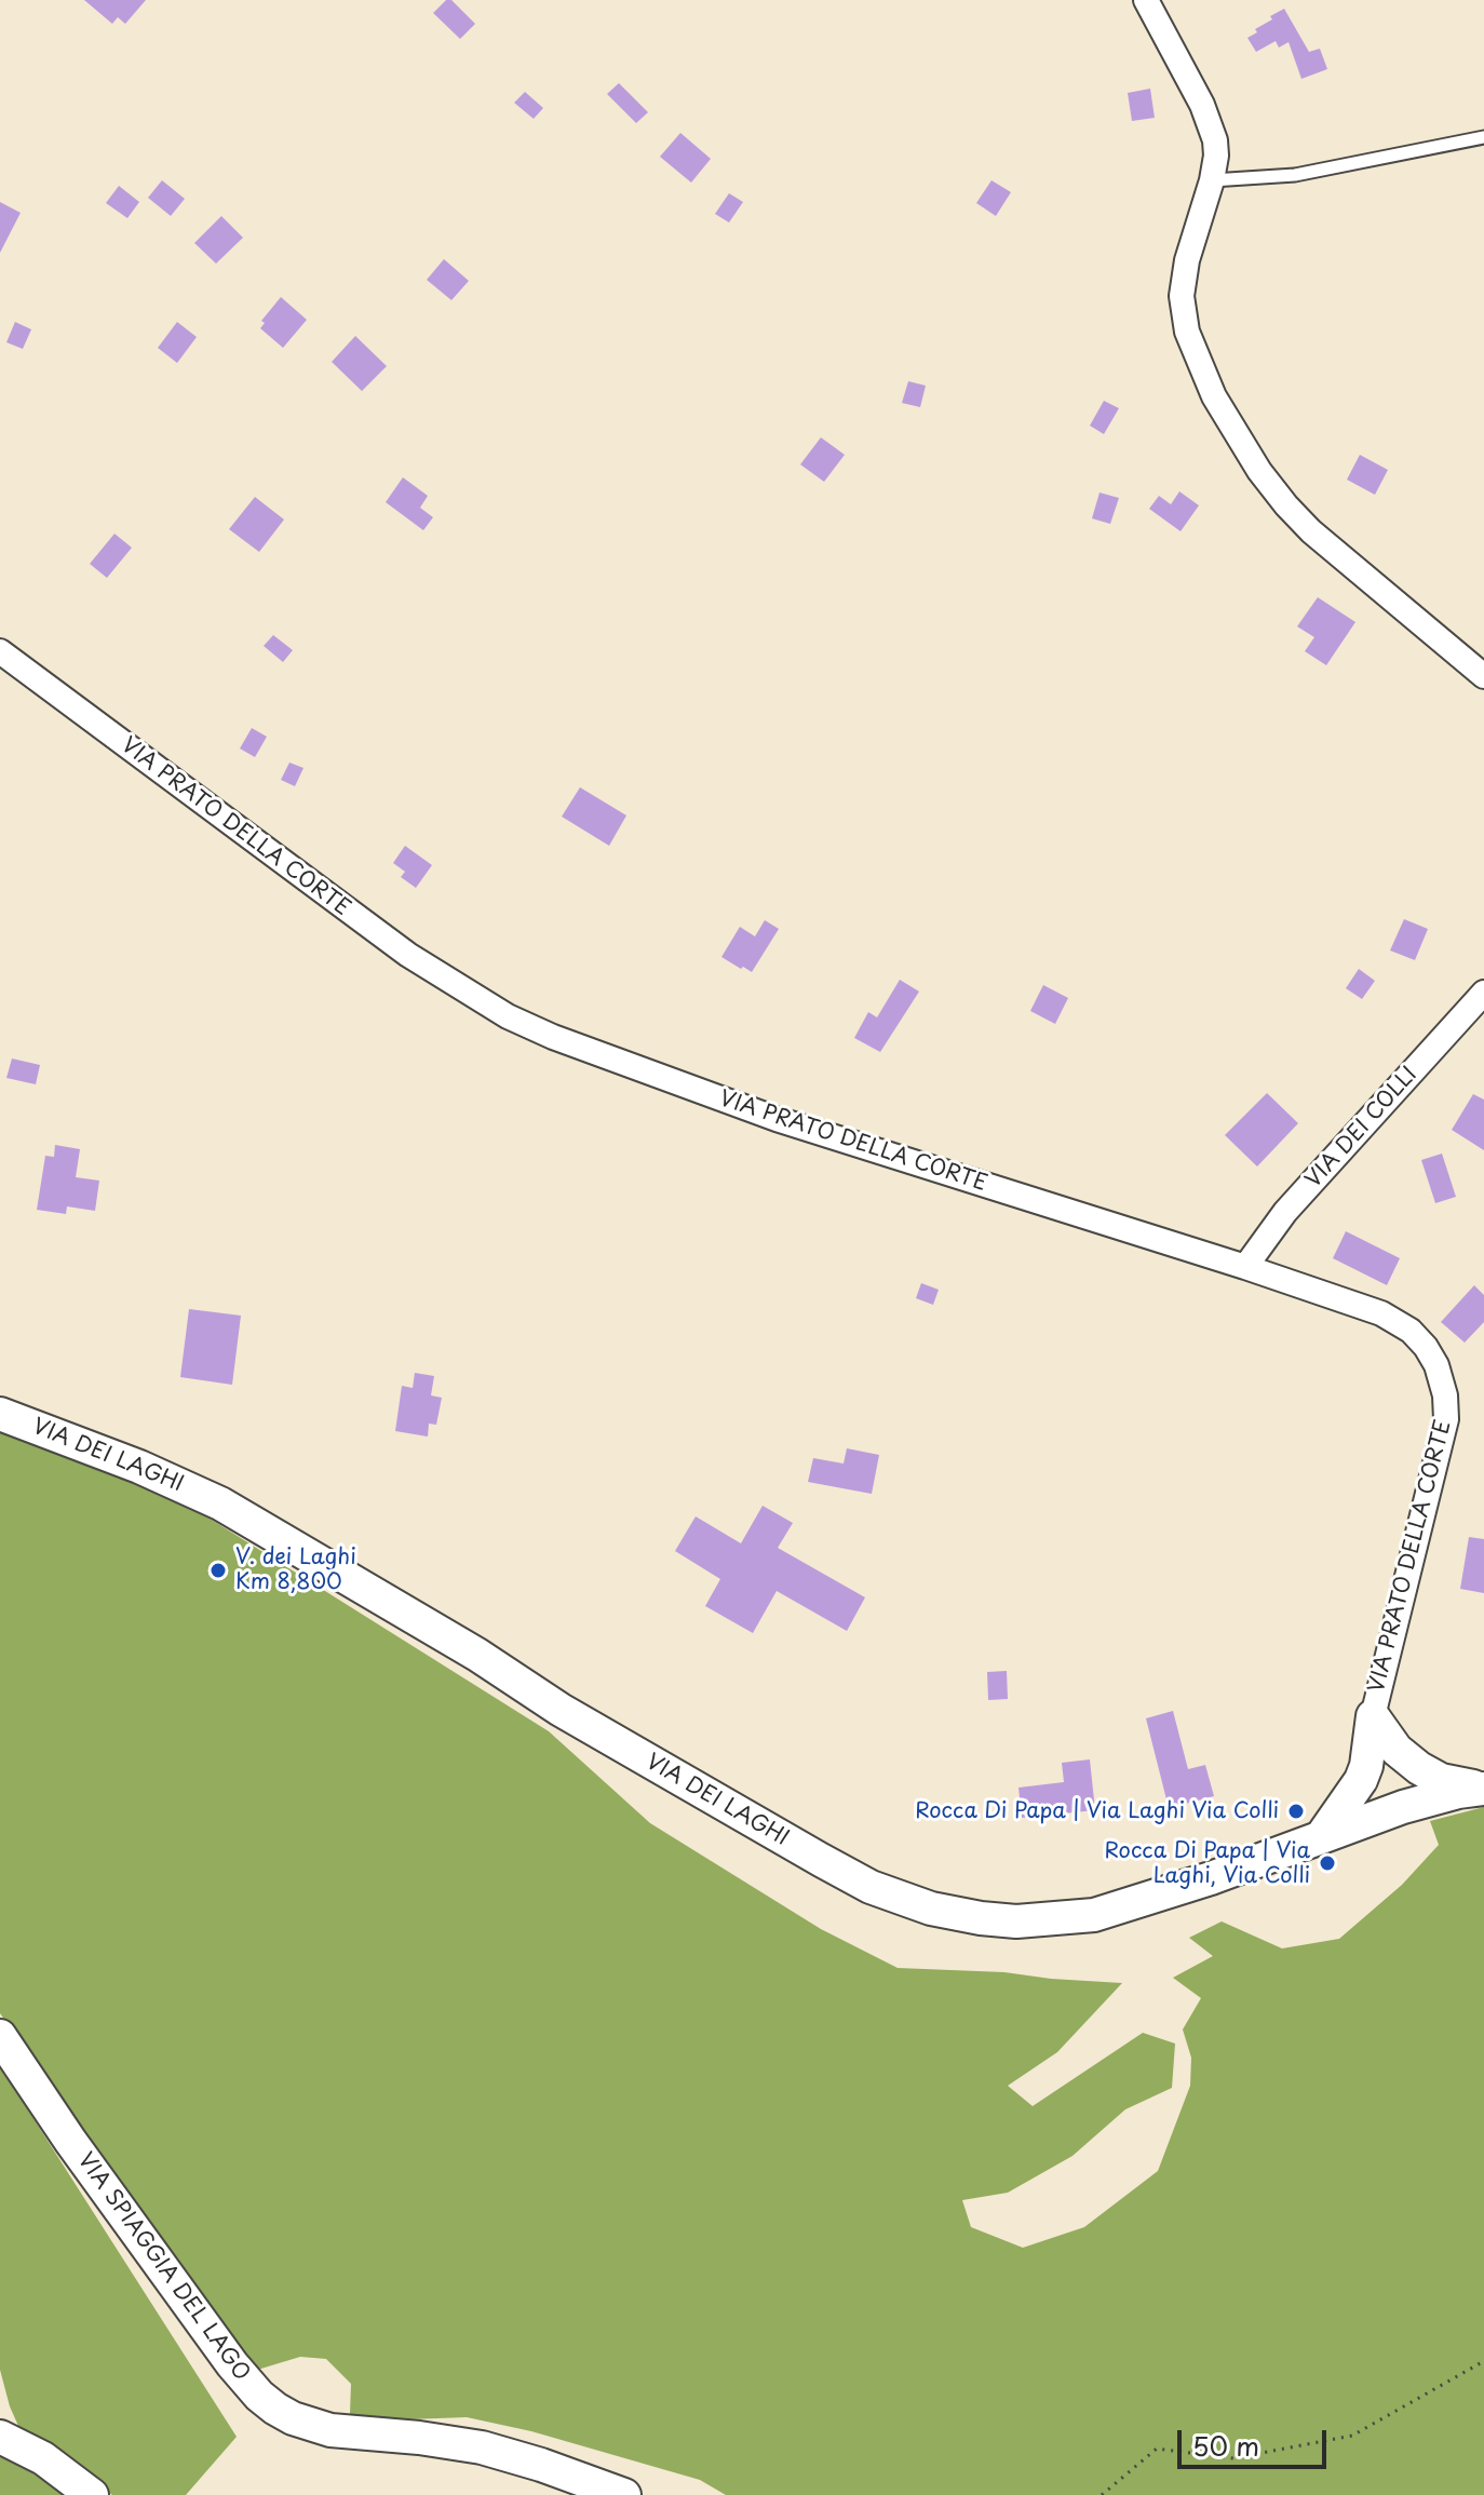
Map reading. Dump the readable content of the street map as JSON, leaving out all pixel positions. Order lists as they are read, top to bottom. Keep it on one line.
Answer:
{"streets":{"main road":["VIA DEI LAGHI","VIA SPIAGGIA DEL LAGO"],"street":["VIA PRATO DELLA CORTE","VIA DEI COLLI"]},"crossings":[["VIA PRATO DELLA CORTE","VIA DEI COLLI"]],"places":["V. dei Laghi Km 8,800","Rocca Di Papa | Via Laghi Via Colli","Rocca Di Papa | Via Laghi, Via Colli"],"scale_bar":"50 m"}
